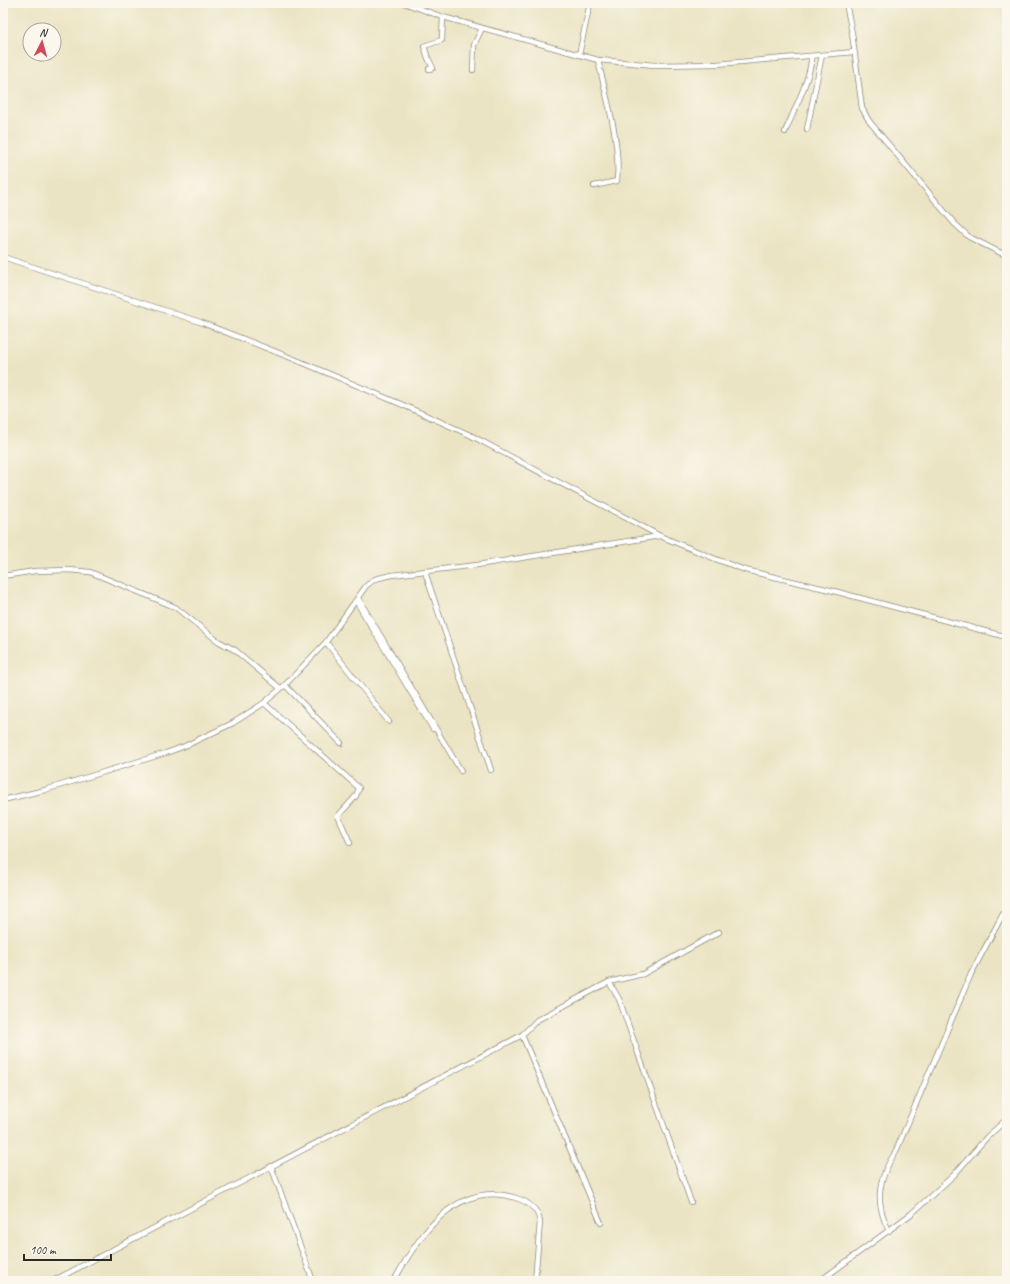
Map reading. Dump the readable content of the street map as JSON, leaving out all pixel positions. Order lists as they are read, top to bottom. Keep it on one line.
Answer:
{"scale_bar":"100 m","north":"top"}
